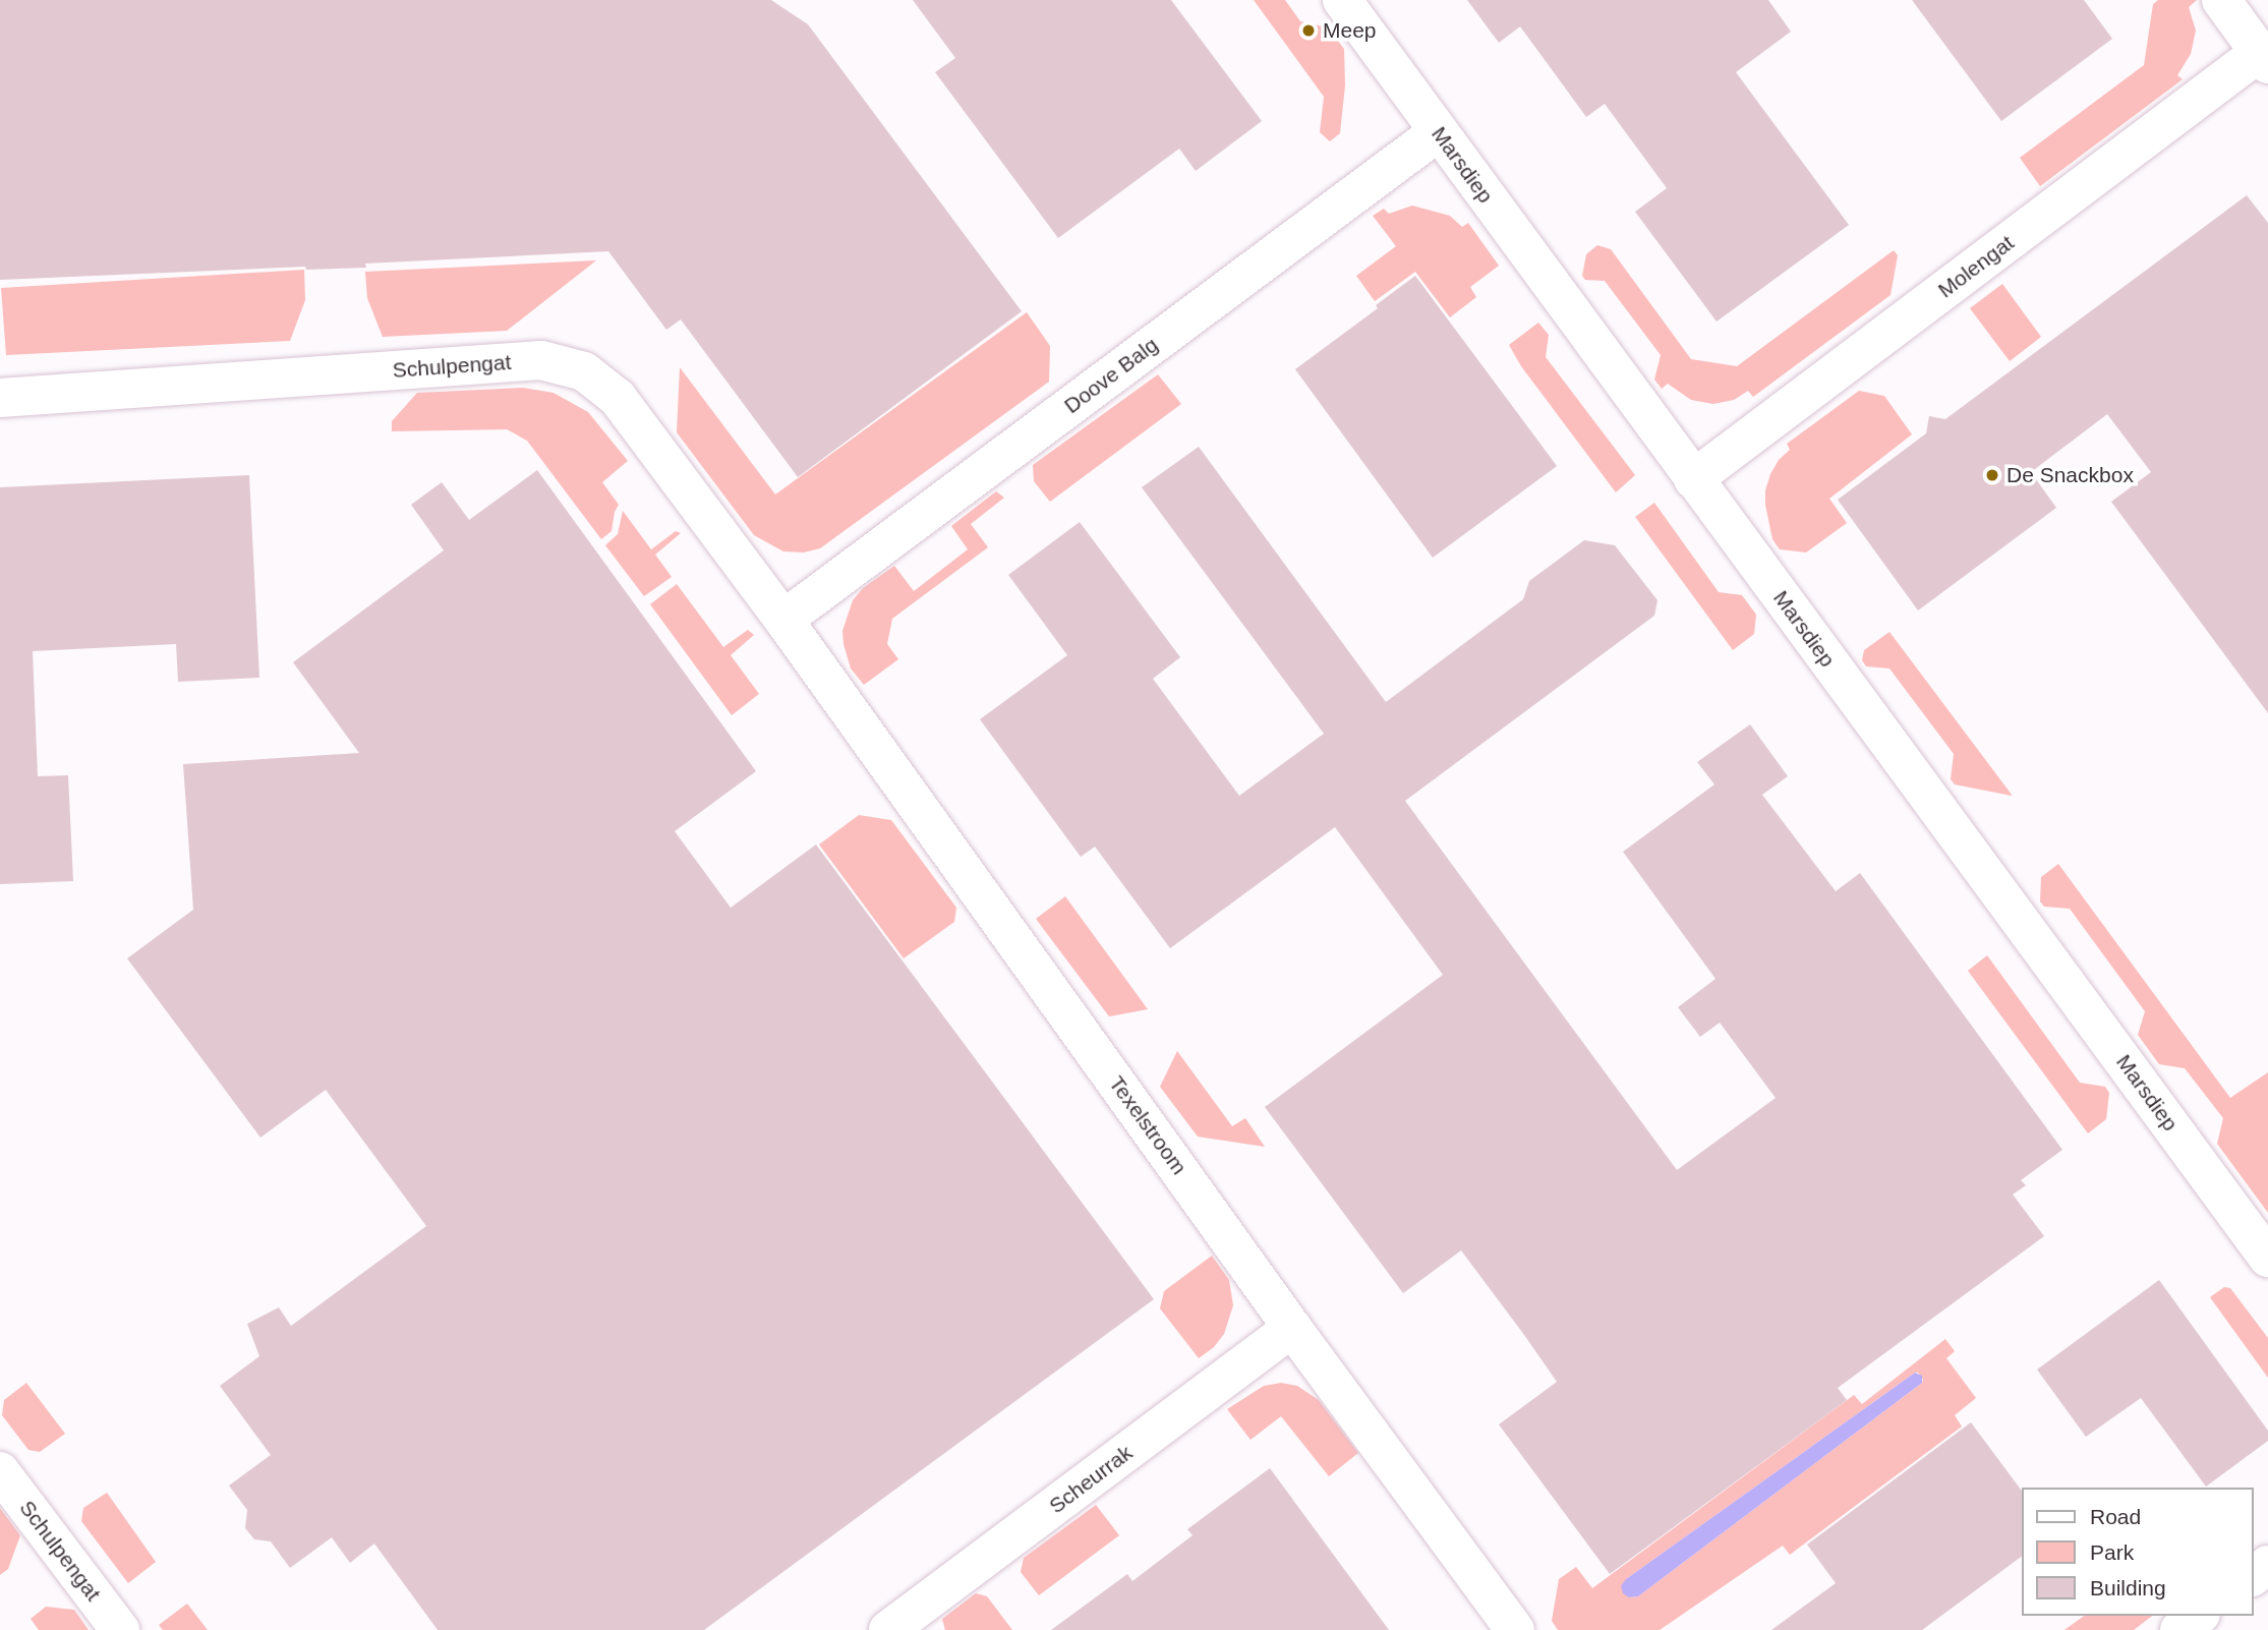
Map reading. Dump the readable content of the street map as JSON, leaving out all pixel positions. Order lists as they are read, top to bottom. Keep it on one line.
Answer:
{"streets":{"street":["Marsdiep","Molengat","Schulpengat","Doove Balg","Texelstroom","Scheurrak"]},"crossings":[["Marsdiep","Molengat"],["Marsdiep","Doove Balg"],["Schulpengat","Doove Balg"],["Schulpengat","Texelstroom"],["Doove Balg","Texelstroom"],["Texelstroom","Scheurrak"]],"places":["Meep","De Snackbox"],"legend":["Road","Park","Building"]}
